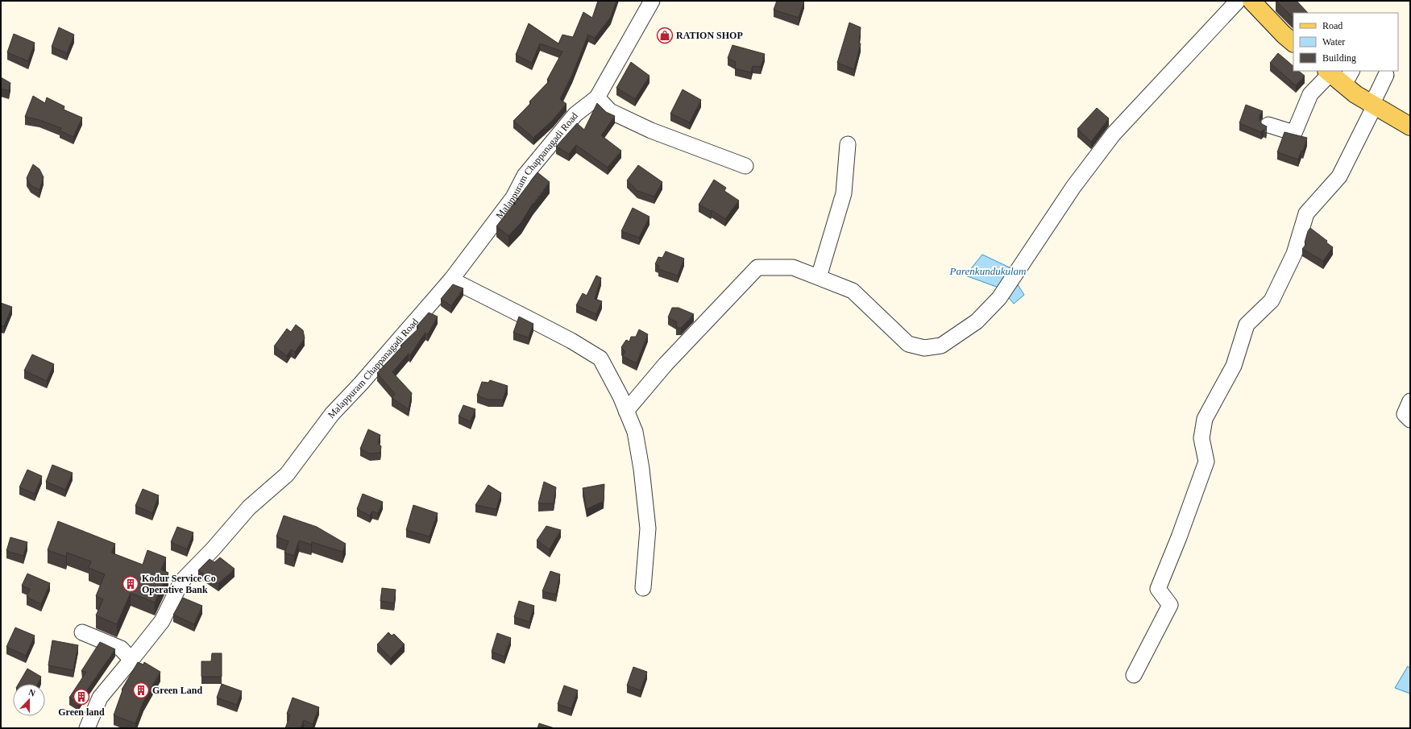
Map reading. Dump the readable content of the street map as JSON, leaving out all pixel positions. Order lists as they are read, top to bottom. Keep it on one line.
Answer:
{"streets":{"street":["Malappuram Chappanagadi Road"]},"water":["Parenkundukulam"],"places":{"shop":["RATION SHOP"],"building":["Kodur Service Co Operative Bank","Green Land","Green land"]},"legend":["Road","Water","Building"],"north":"top"}
